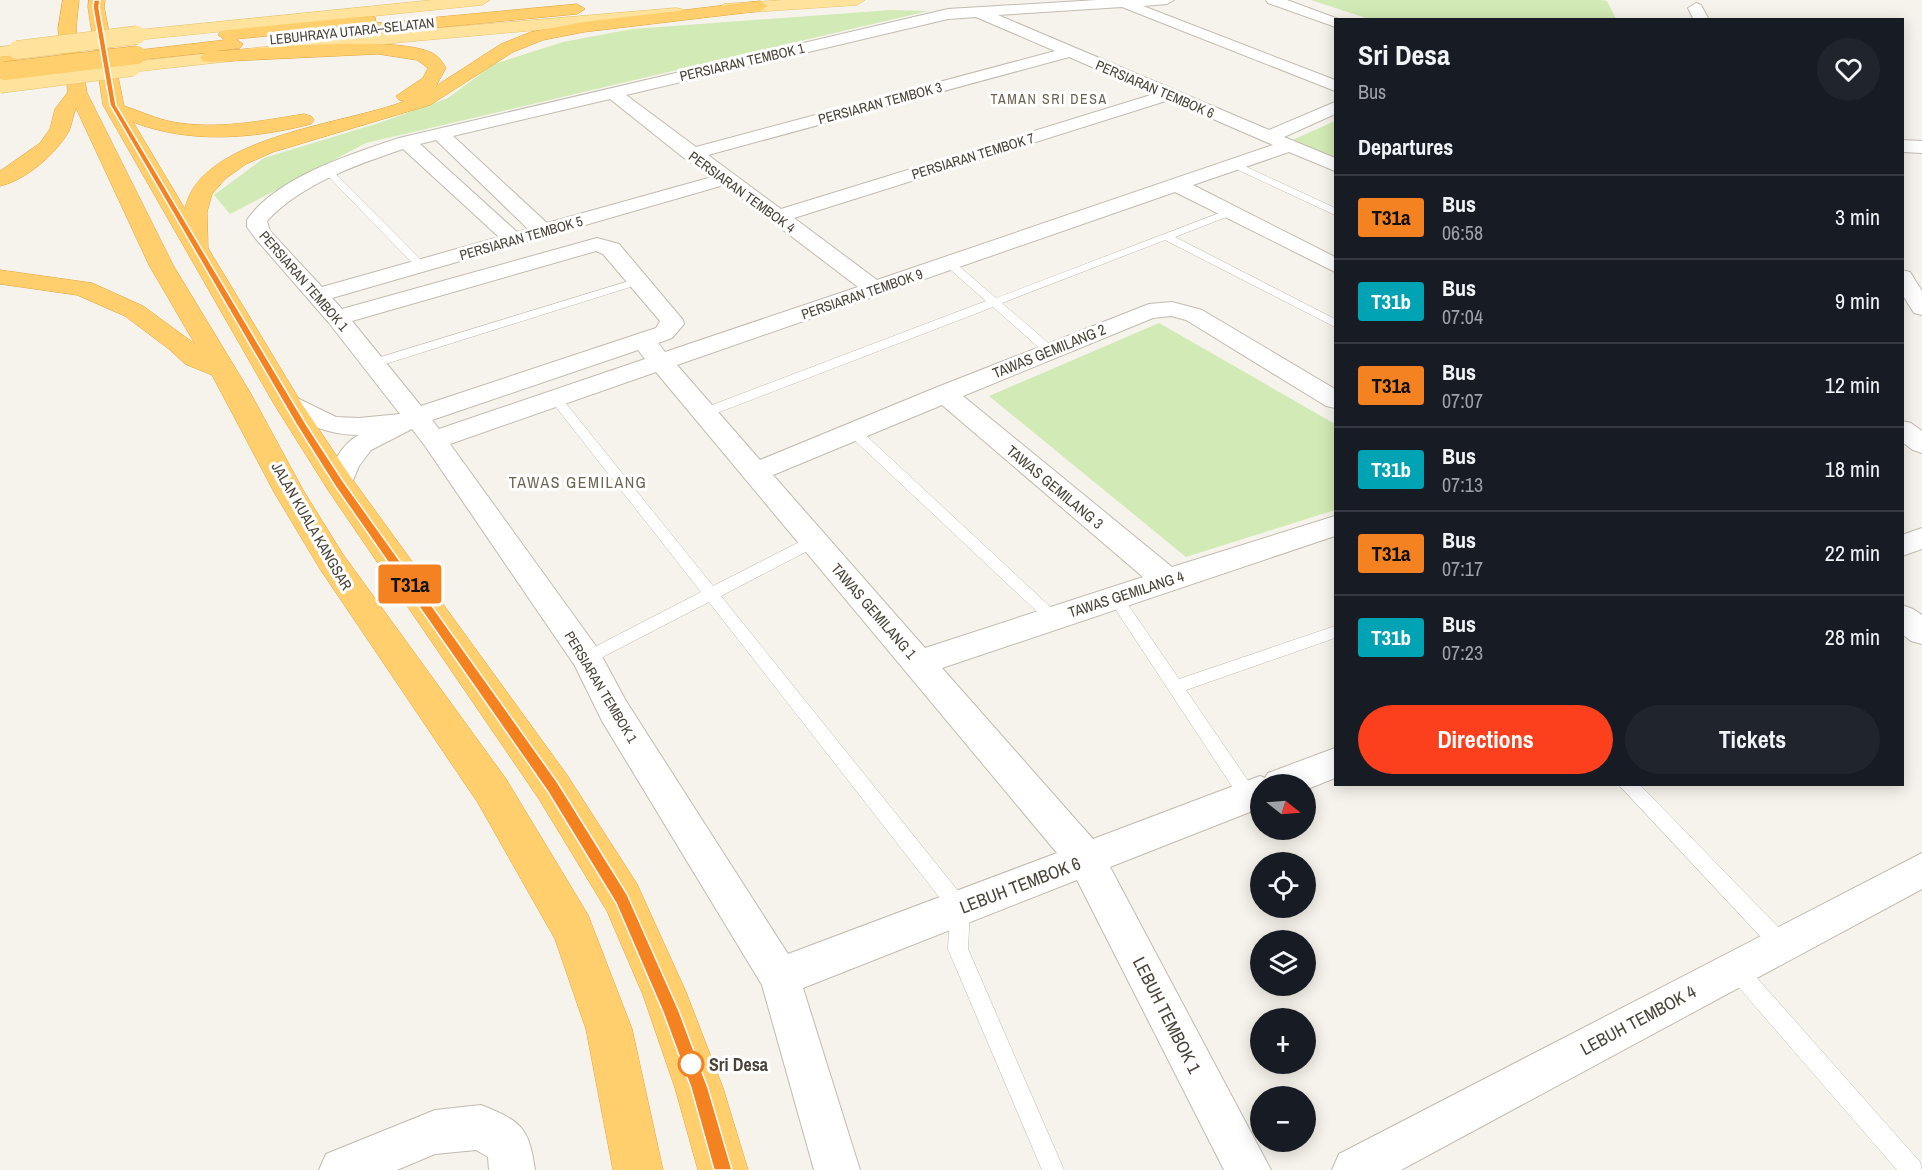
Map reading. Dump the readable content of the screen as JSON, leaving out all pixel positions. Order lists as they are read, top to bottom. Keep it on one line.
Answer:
{"streets":{"highway":["LEBUHRAYA UTARA–SELATAN","JALAN KUALA KANGSAR"],"street":["PERSIARAN TEMBOK 1","PERSIARAN TEMBOK 6","PERSIARAN TEMBOK 3","PERSIARAN TEMBOK 7","PERSIARAN TEMBOK 4","PERSIARAN TEMBOK 5","PERSIARAN TEMBOK 9","TAWAS GEMILANG 2","TAWAS GEMILANG 3","TAWAS GEMILANG 4","TAWAS GEMILANG 1","LEBUH TEMBOK 6","LEBUH TEMBOK 1","LEBUH TEMBOK 4"]},"crossings":[["PERSIARAN TEMBOK 1","PERSIARAN TEMBOK 6"],["PERSIARAN TEMBOK 1","PERSIARAN TEMBOK 4"],["PERSIARAN TEMBOK 1","PERSIARAN TEMBOK 5"],["PERSIARAN TEMBOK 1","PERSIARAN TEMBOK 9"],["PERSIARAN TEMBOK 1","LEBUH TEMBOK 6"],["PERSIARAN TEMBOK 6","PERSIARAN TEMBOK 3"],["PERSIARAN TEMBOK 6","PERSIARAN TEMBOK 7"],["PERSIARAN TEMBOK 6","PERSIARAN TEMBOK 9"],["PERSIARAN TEMBOK 3","PERSIARAN TEMBOK 4"],["PERSIARAN TEMBOK 7","PERSIARAN TEMBOK 4"],["PERSIARAN TEMBOK 4","PERSIARAN TEMBOK 5"],["PERSIARAN TEMBOK 4","PERSIARAN TEMBOK 9"],["PERSIARAN TEMBOK 9","TAWAS GEMILANG 1"],["TAWAS GEMILANG 2","TAWAS GEMILANG 3"],["TAWAS GEMILANG 2","TAWAS GEMILANG 1"],["TAWAS GEMILANG 3","TAWAS GEMILANG 4"],["TAWAS GEMILANG 4","TAWAS GEMILANG 1"],["TAWAS GEMILANG 1","LEBUH TEMBOK 6"],["TAWAS GEMILANG 1","LEBUH TEMBOK 1"],["LEBUH TEMBOK 6","LEBUH TEMBOK 1"]],"districts":["TAMAN SRI DESA","TAWAS GEMILANG"],"places":["Sri Desa"],"lines":["bus line T31a"],"north":"right","page":{"on_map":"T31a","heading":[["Sri Desa","Bus"],"Departures"],"list":[{"mark":"T31a","name":"Bus","note":"06:58","value":"3 min"},{"mark":"T31b","name":"Bus","note":"07:04","value":"9 min"},{"mark":"T31a","name":"Bus","note":"07:07","value":"12 min"},{"mark":"T31b","name":"Bus","note":"07:13","value":"18 min"},{"mark":"T31a","name":"Bus","note":"07:17","value":"22 min"},{"mark":"T31b","name":"Bus","note":"07:23","value":"28 min"}],"buttons":["Directions","Tickets"],"map_buttons":["+","−"]}}
